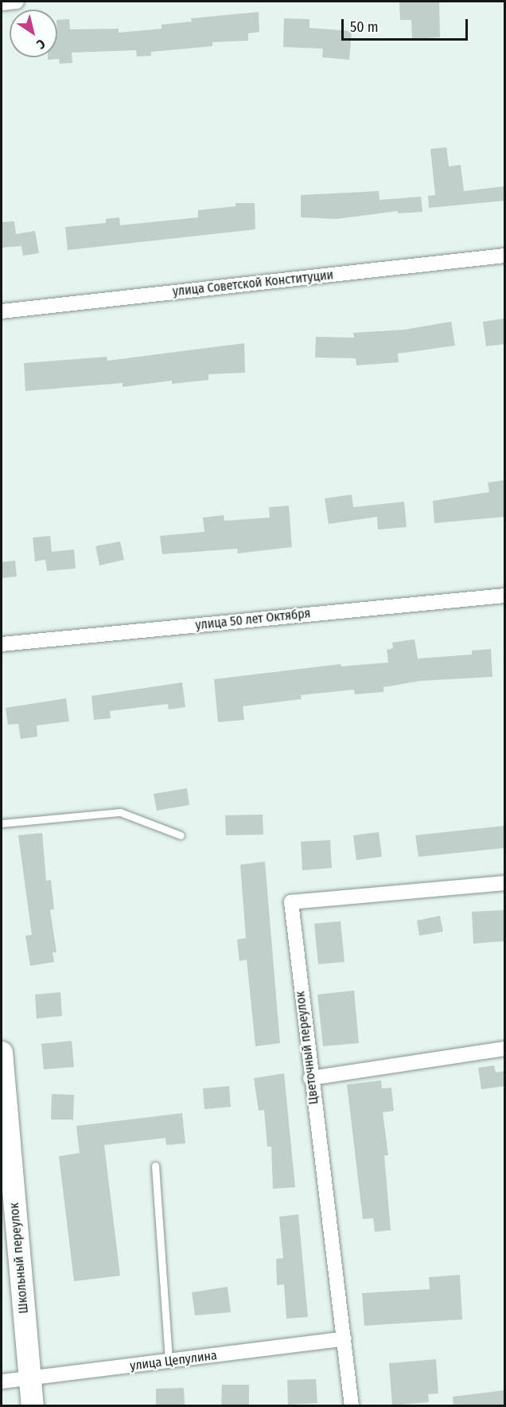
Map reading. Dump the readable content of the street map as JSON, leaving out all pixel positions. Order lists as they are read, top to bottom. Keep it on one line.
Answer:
{"streets":{"main road":["Школьный переулок"],"street":["улица Советской Конституции","улица 50 лет Октября","Цветочный переулок","улица Цепулина"]},"crossings":[["Цветочный переулок","улица Цепулина"],["Школьный переулок","улица Цепулина"]],"scale_bar":"50 m","north":"bottom right"}
